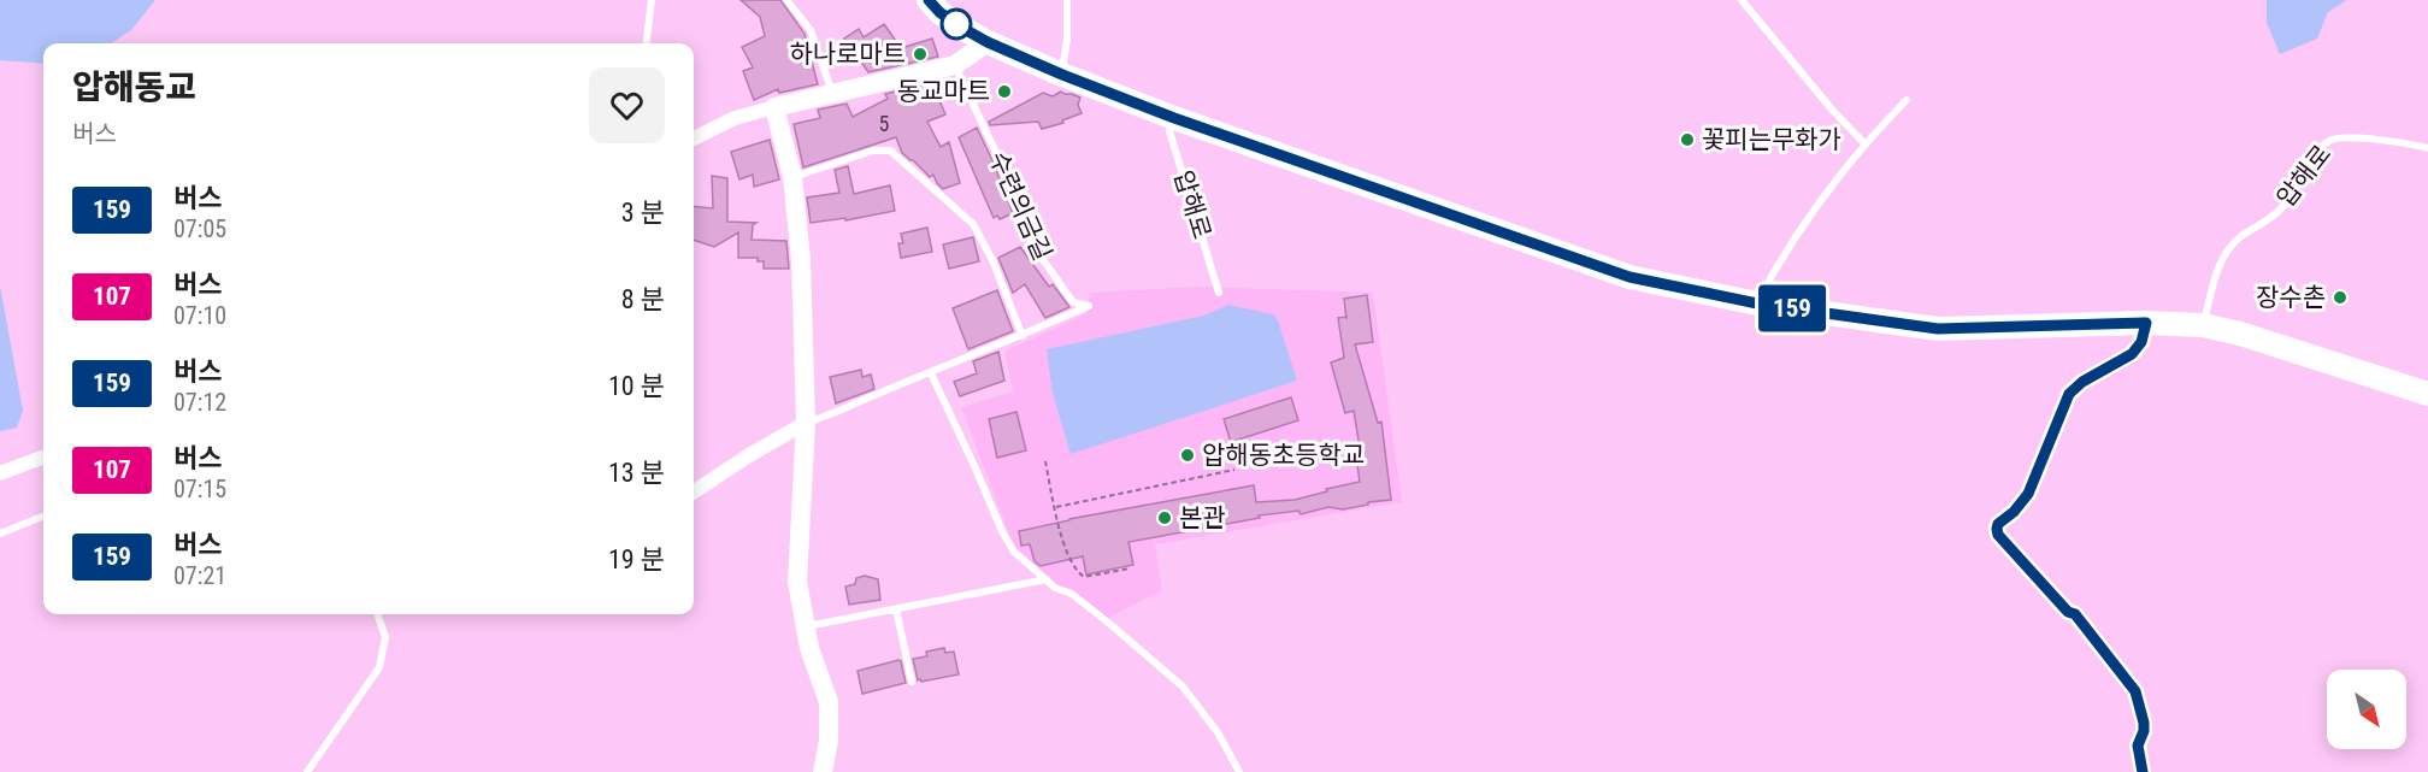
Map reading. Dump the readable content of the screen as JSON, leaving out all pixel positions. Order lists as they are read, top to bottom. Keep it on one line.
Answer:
{"streets":{"lane":["압해로","수련의금길"]},"places":["하나로마트","동교마트","꽃피는무화가","장수촌","압해동초등학교","본관"],"lines":["bus line 159"],"house_numbers":["5"],"north":"bottom right","page":{"on_map":"159","heading":["압해동교","버스"],"list":[{"mark":"159","name":"버스","note":"07:05","value":"3 분"},{"mark":"107","name":"버스","note":"07:10","value":"8 분"},{"mark":"159","name":"버스","note":"07:12","value":"10 분"},{"mark":"107","name":"버스","note":"07:15","value":"13 분"},{"mark":"159","name":"버스","note":"07:21","value":"19 분"}]}}
